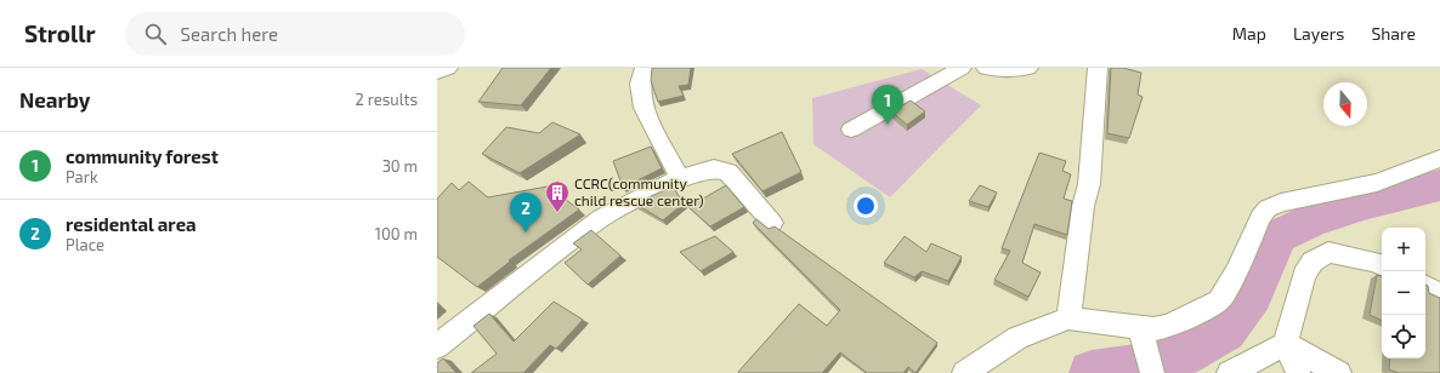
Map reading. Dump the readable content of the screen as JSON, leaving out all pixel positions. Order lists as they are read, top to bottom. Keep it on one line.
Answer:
{"places":{"building":["CCRC(community child rescue center)"]},"north":"bottom","page":{"header":"Strollr","search":"Search here","nav":["Map","Layers","Share"],"heading":["Nearby","2 results"],"pins":["1","2"],"list":[{"mark":"1","name":"community forest","note":"Park","value":"30 m"},{"mark":"2","name":"residental area","note":"Place","value":"100 m"}],"map_buttons":["+","−"]}}
